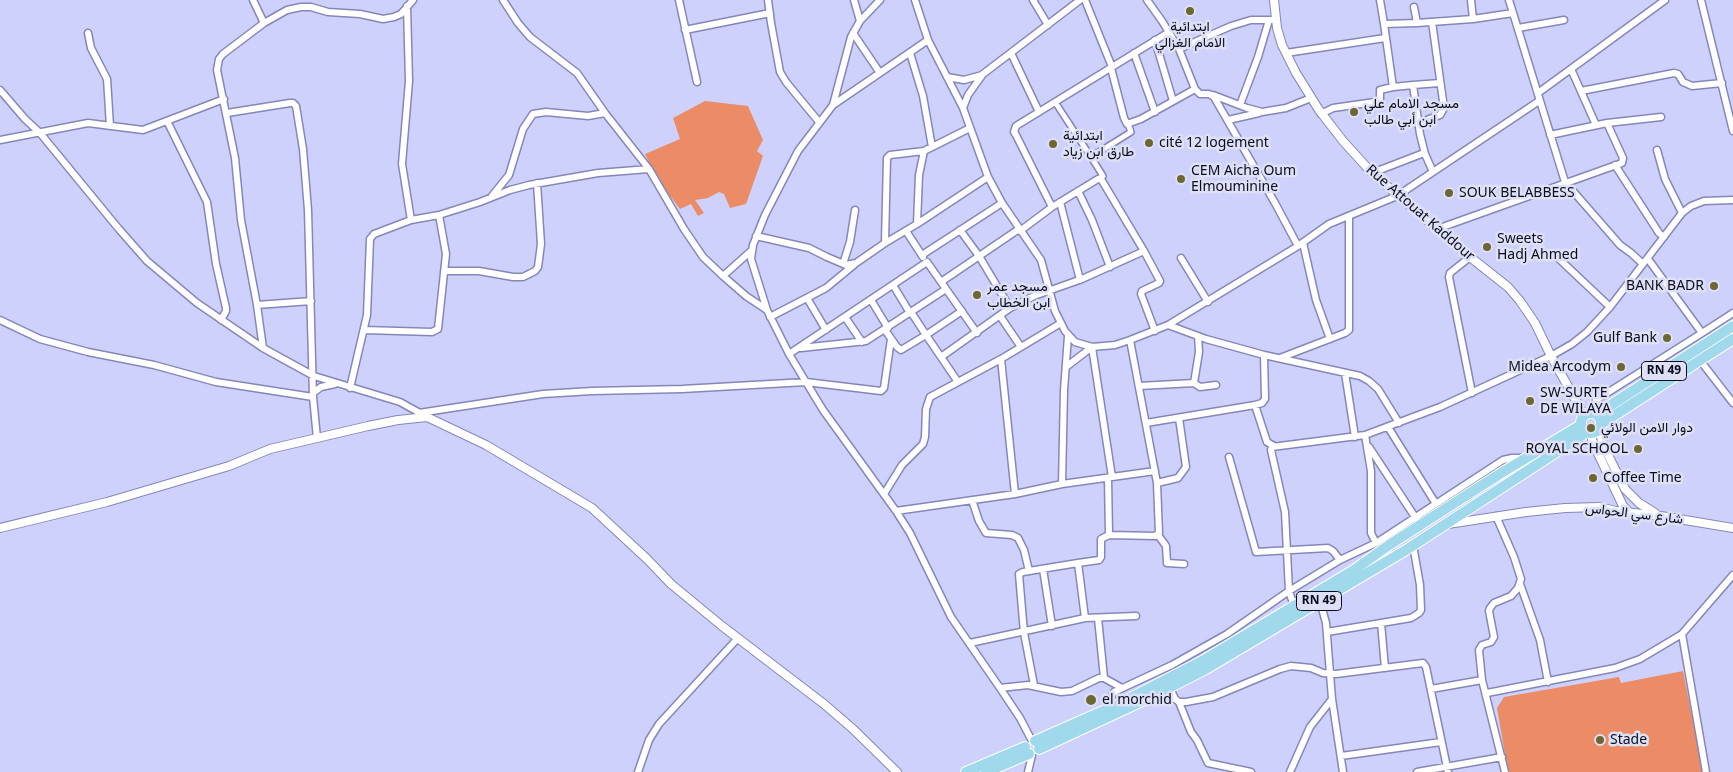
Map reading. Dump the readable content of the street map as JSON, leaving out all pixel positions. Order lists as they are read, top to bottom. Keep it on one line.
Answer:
{"streets":{"main road":["RN 49"],"street":["Rue Attouat Kaddour","شارع سي الحواس"]},"crossings":[["Rue Attouat Kaddour","RN 49"],["RN 49","شارع سي الحواس"]],"places":["ابتدائية الامام الغزالي","مسجد الامام علي ابن أبي طالب","cité 12 logement","ابتدائية طارق ابن زياد","CEM Aicha Oum Elmouminine","SOUK BELABBESS","Sweets Hadj Ahmed","BANK BADR","مسجد عمر ابن الخطاب","Gulf Bank","Midea Arcodym","SW-SURTE DE WILAYA","دوار الامن الولائي","ROYAL SCHOOL","Coffee Time","el morchid","Stade"]}
